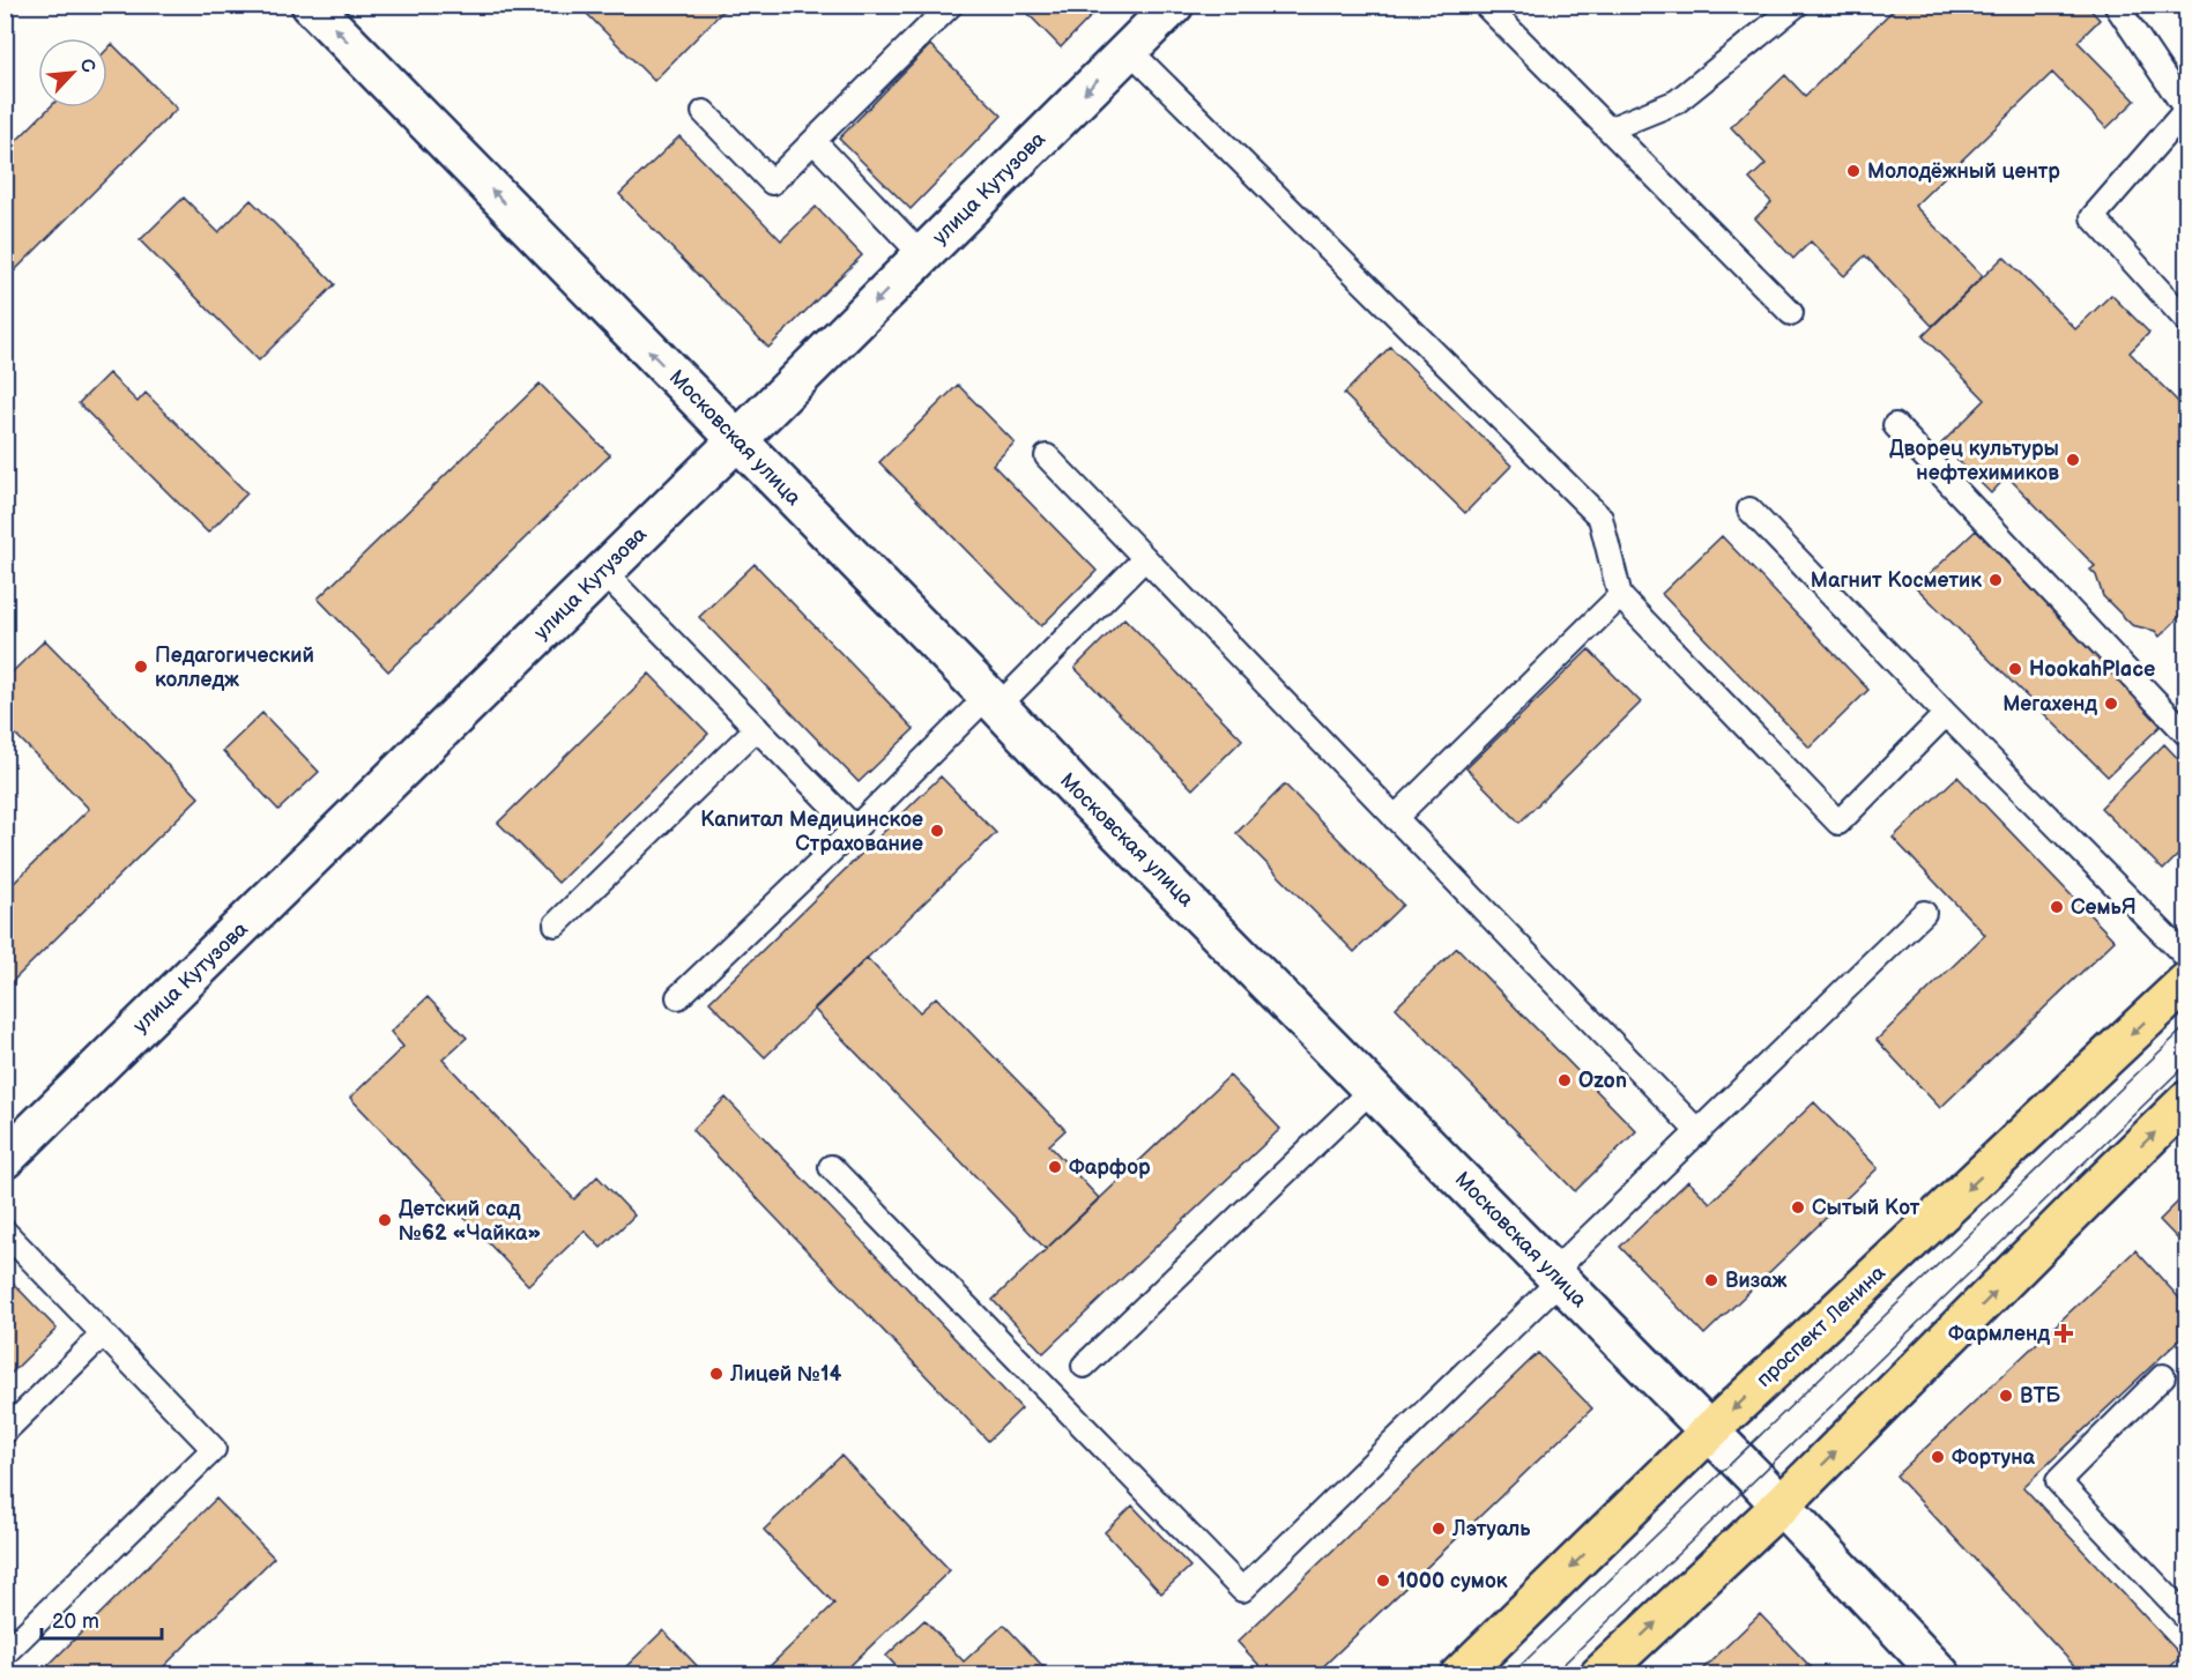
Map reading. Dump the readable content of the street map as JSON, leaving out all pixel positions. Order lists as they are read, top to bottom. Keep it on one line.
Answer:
{"streets":{"main road":["проспект Ленина"],"street":["улица Кутузова","Московская улица"]},"crossings":[["улица Кутузова","Московская улица"],["Московская улица","проспект Ленина"]],"places":{"other":["Молодёжный центр","Дворец культуры нефтехимиков","Магнит Косметик","Педагогический колледж","HookahPlace","Мегахенд","Капитал Медицинское Страхование","СемьЯ","Ozon","Фарфор","Сытый Кот","Детский сад №62 «Чайка»","Визаж","Лицей №14","ВТБ","Фортуна","Лэтуаль","1000 сумок"],"health":["Фармленд"]},"scale_bar":"20 m","north":"top right"}
